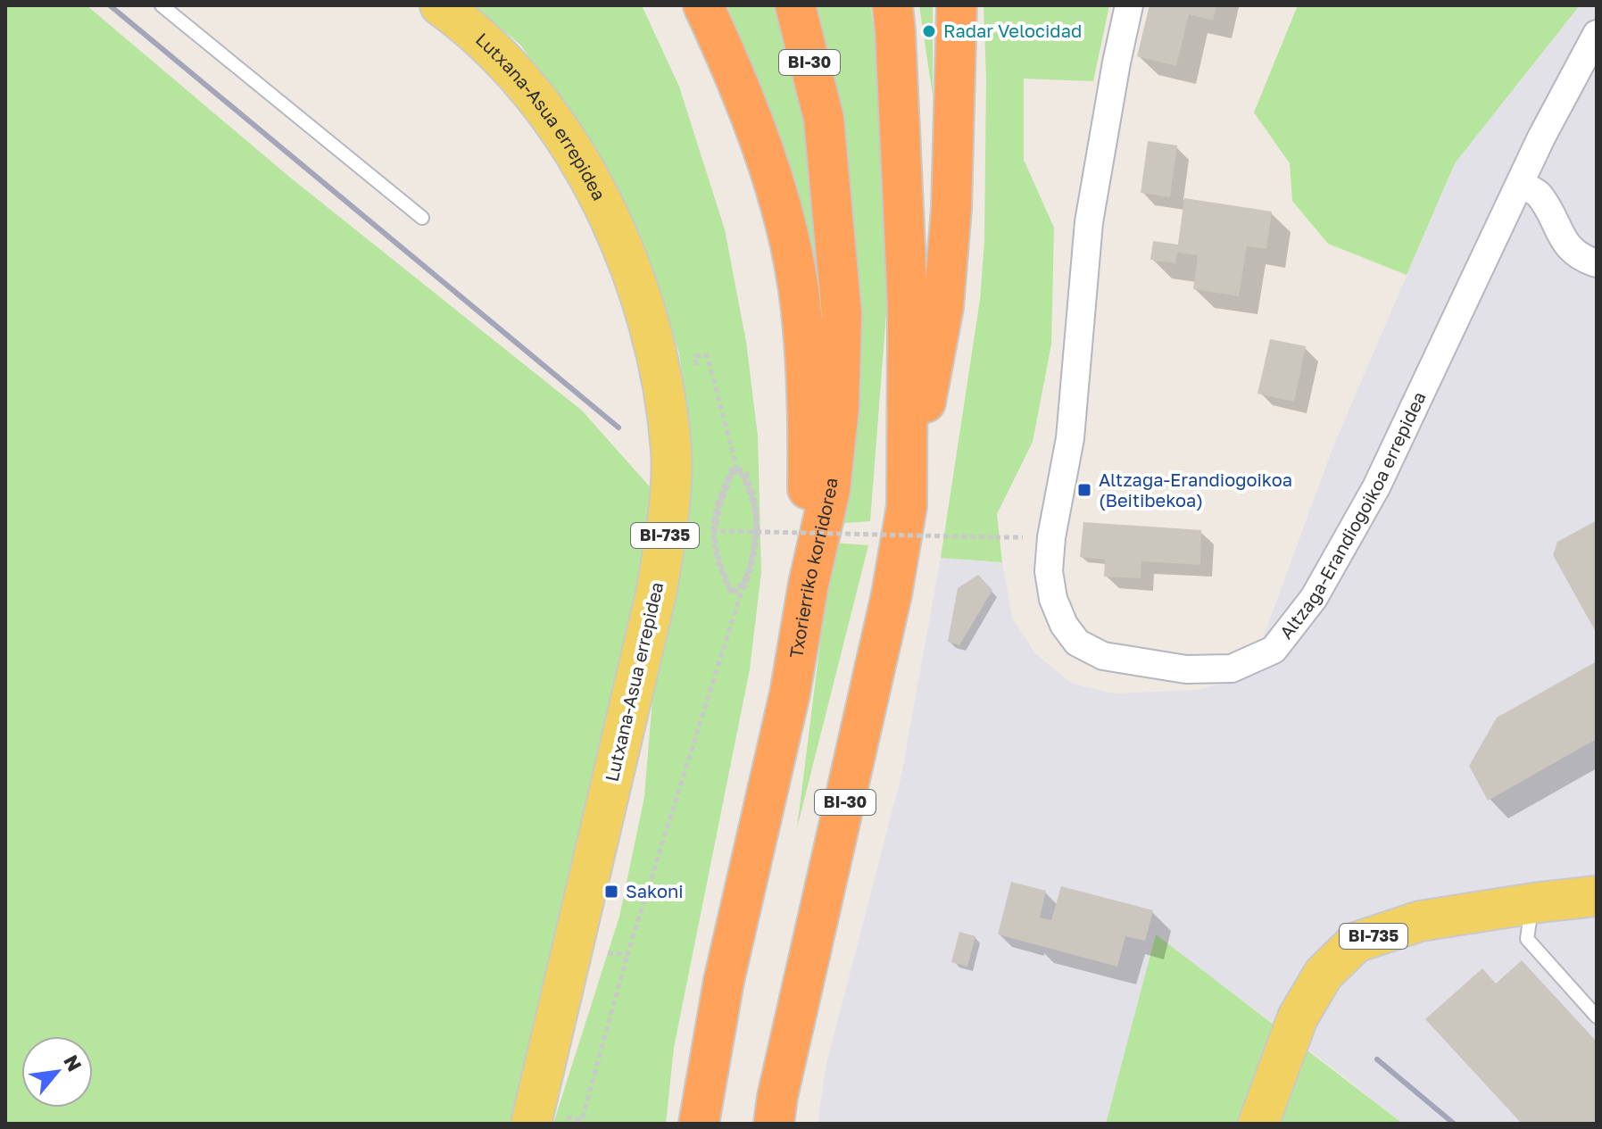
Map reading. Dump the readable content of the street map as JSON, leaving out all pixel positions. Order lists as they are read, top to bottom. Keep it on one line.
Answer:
{"streets":{"highway":["BI-30","Txorierriko korridorea"],"main road":["Lutxana-Asua errepidea","BI-735"],"street":["Altzaga-Erandiogoikoa errepidea"]},"places":{"other":["Radar Velocidad"],"transit":["Altzaga-Erandiogoikoa (Beitibekoa)","Sakoni"]},"north":"top right"}
